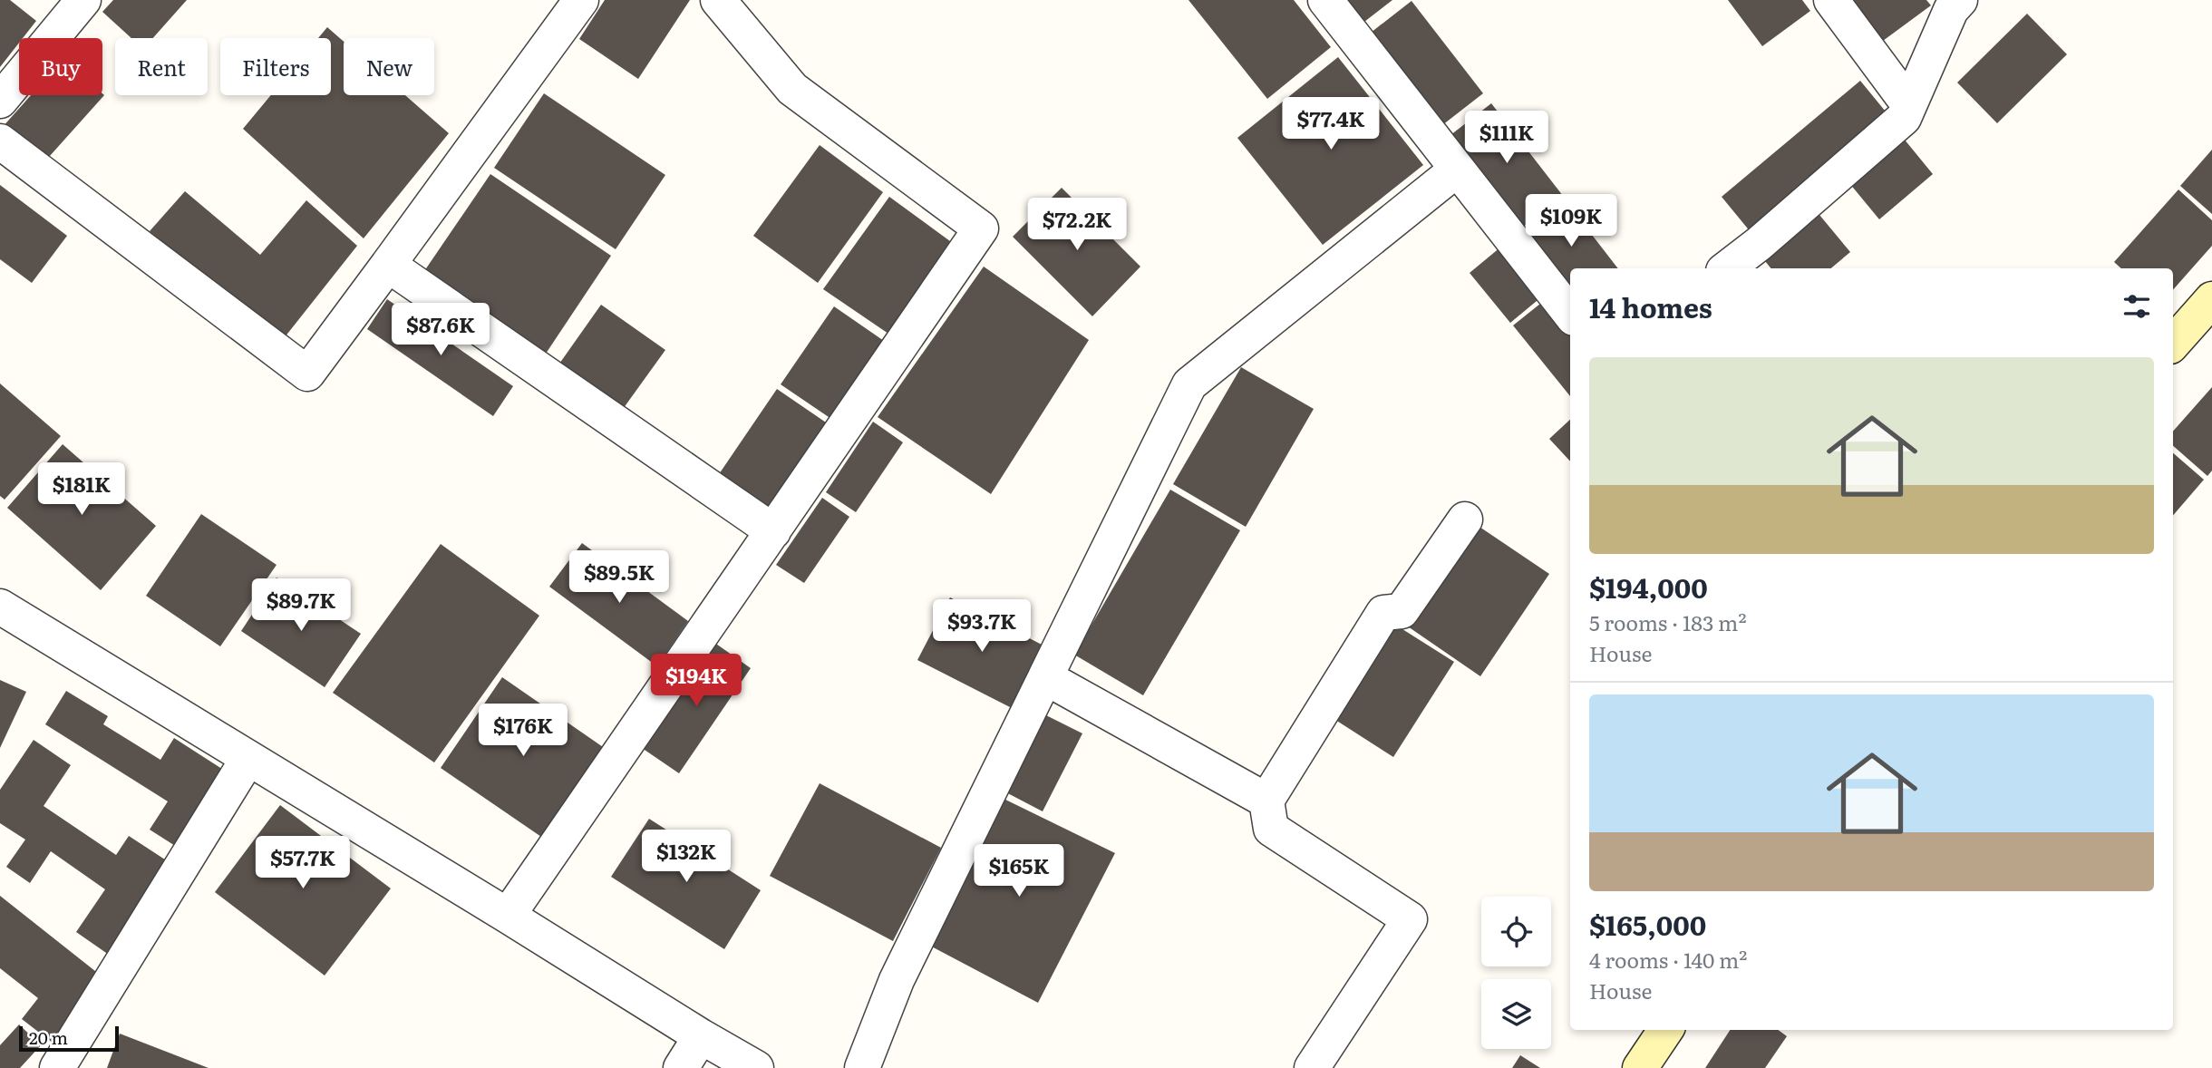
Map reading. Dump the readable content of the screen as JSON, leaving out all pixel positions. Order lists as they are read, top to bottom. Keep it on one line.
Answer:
{"scale_bar":"20 m","page":{"chip":["Buy","Rent","Filters","New"],"price":["$77.4K","$111K","$109K","$72.2K","$87.6K","$181K","$89.5K","$89.7K","$93.7K","$194K","$176K","$132K","$57.7K","$165K"],"heading":"14 homes","list":[{"name":"$194,000","note":"5 rooms · 183 m² · House"},{"name":"$165,000","note":"4 rooms · 140 m² · House"}],"scale":"20 m"}}
